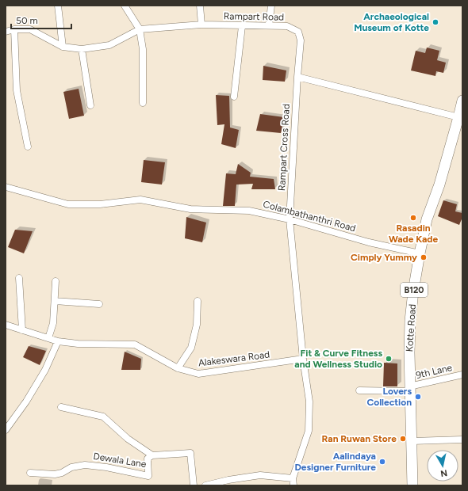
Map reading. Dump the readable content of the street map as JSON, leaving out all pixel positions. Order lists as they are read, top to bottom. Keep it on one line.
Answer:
{"streets":{"main road":["B120","Kotte Road"],"street":["Rampart Road","Rampart Cross Road","Colambathanthri Road","Alakeswara Road","9th Lane","Dewala Lane"]},"crossings":[["Rampart Road","Rampart Cross Road"],["Rampart Cross Road","Colambathanthri Road"],["Colambathanthri Road","Kotte Road"],["Kotte Road","9th Lane"]],"places":["Archaeological Museum of Kotte","Rasadin Wade Kade","Cimply Yummy","Fit & Curve Fitness and Wellness Studio","Lovers Collection","Ran Ruwan Store","Aalindaya Designer Furniture"],"scale_bar":"50 m","north":"bottom"}
